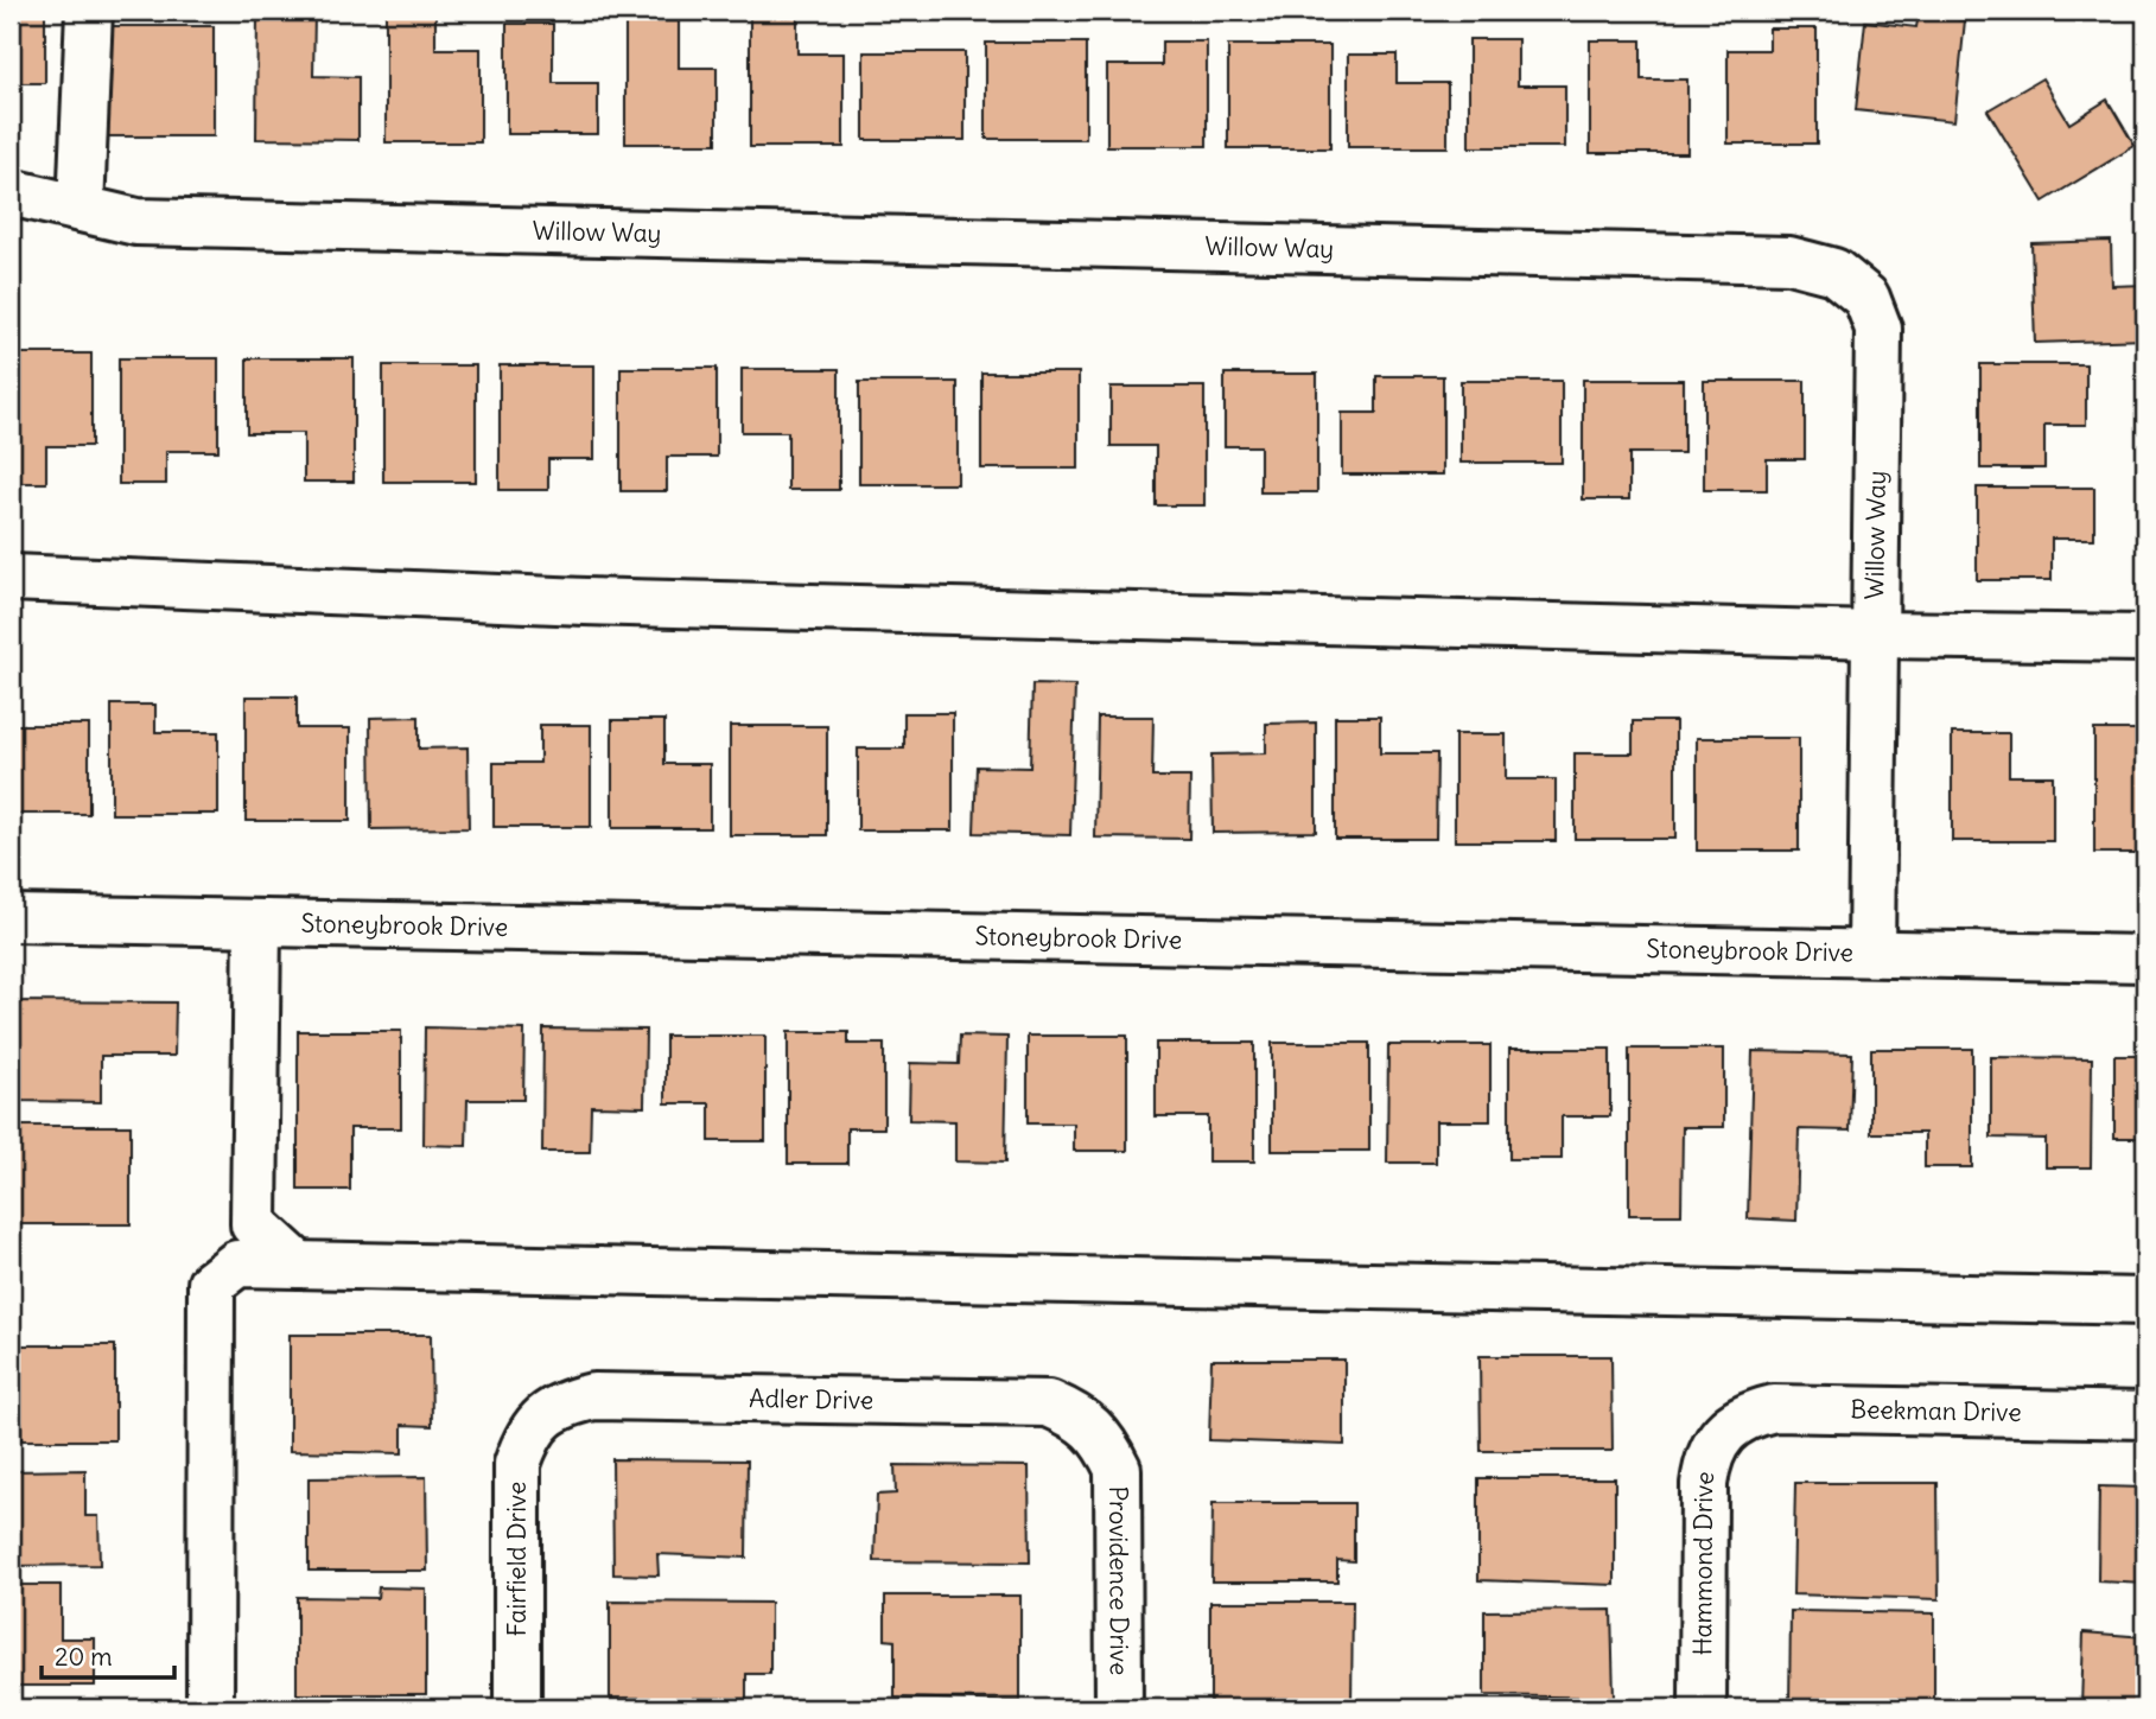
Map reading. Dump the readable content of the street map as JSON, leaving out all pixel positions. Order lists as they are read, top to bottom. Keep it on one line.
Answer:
{"streets":{"street":["Willow Way","Stoneybrook Drive","Adler Drive","Beekman Drive","Fairfield Drive","Hammond Drive","Providence Drive"]},"crossings":[["Willow Way","Stoneybrook Drive"],["Adler Drive","Fairfield Drive"],["Adler Drive","Providence Drive"],["Beekman Drive","Hammond Drive"]],"scale_bar":"20 m"}
